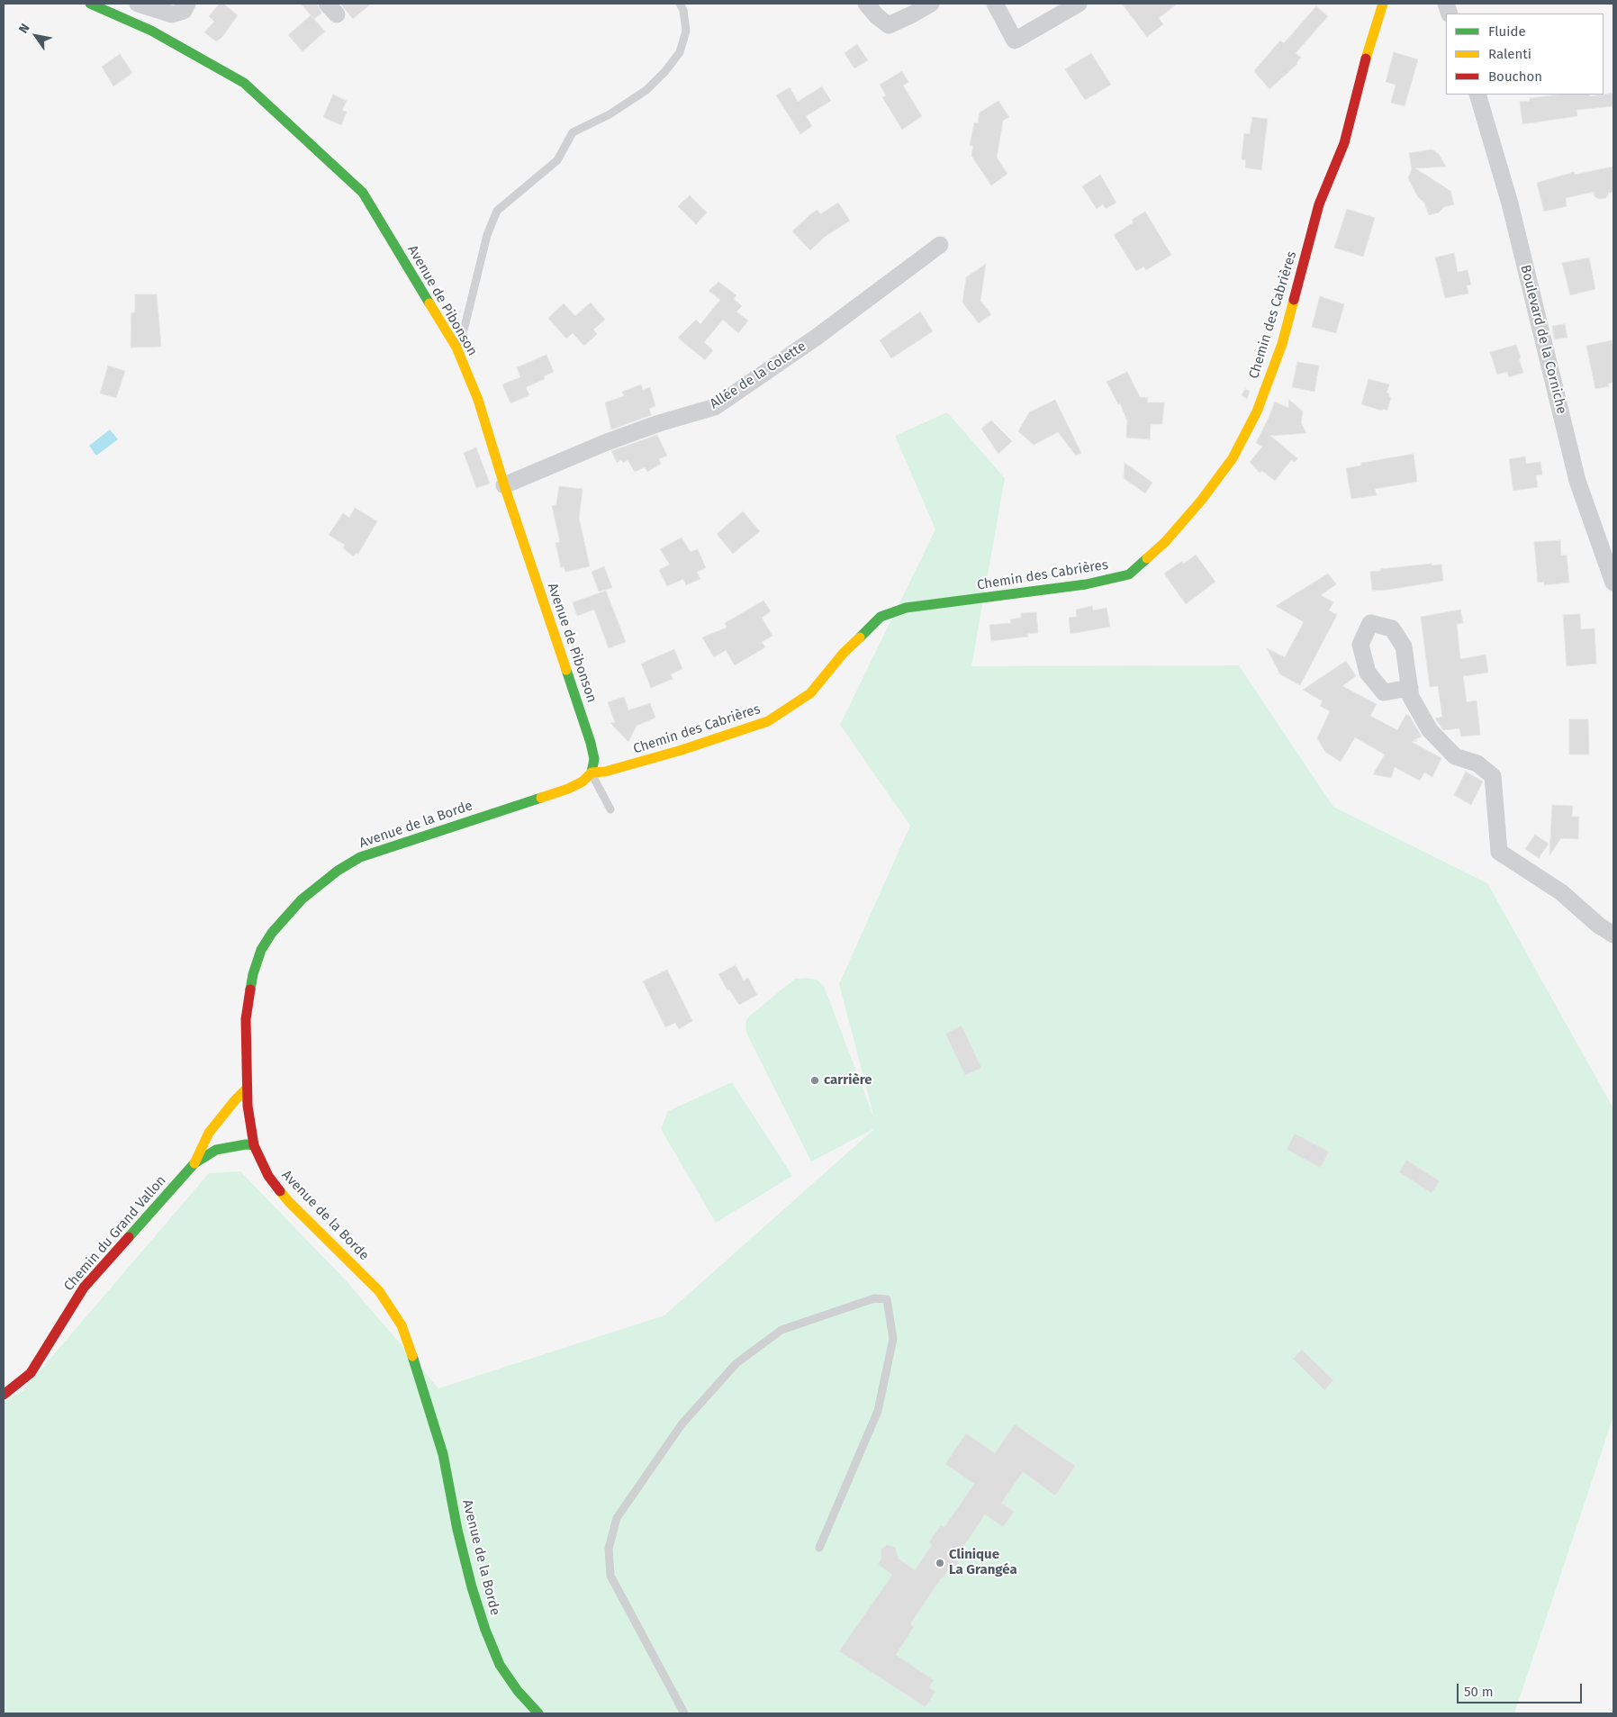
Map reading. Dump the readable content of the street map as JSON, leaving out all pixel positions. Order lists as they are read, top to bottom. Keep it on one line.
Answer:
{"streets":{"street":["Avenue de Pibonson","Chemin des Cabrières","Boulevard de la Corniche","Allée de la Colette","Avenue de la Borde","Chemin du Grand Vallon"]},"crossings":[["Avenue de Pibonson","Chemin des Cabrières"],["Avenue de Pibonson","Allée de la Colette"],["Avenue de Pibonson","Avenue de la Borde"],["Chemin des Cabrières","Avenue de la Borde"],["Avenue de la Borde","Chemin du Grand Vallon"]],"places":["carrière","Clinique La Grangéa"],"legend":["Fluide","Ralenti","Bouchon"],"scale_bar":"50 m","north":"top left"}
